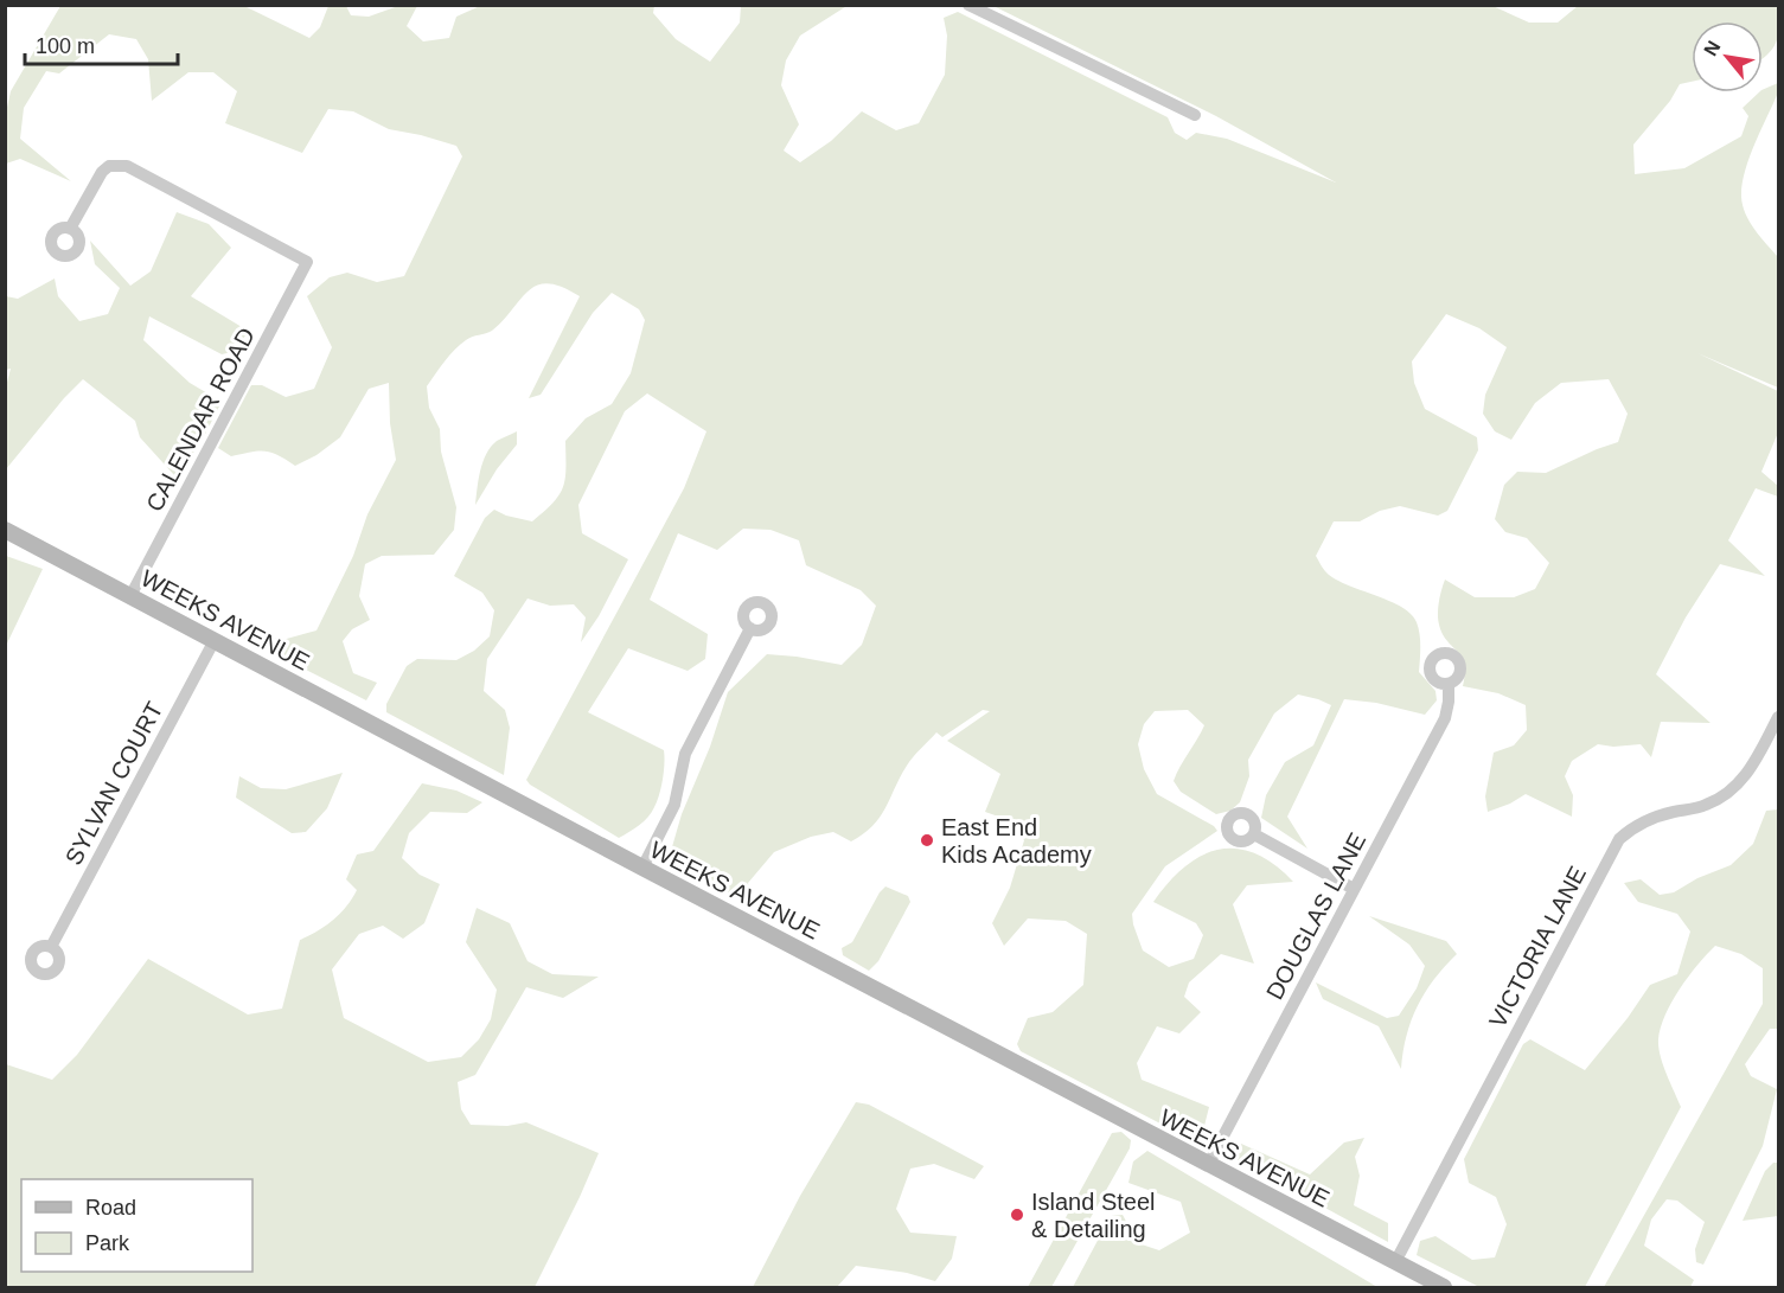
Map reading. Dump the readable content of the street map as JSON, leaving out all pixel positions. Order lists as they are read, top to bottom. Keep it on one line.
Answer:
{"streets":{"street":["CALENDAR ROAD","WEEKS AVENUE","SYLVAN COURT","DOUGLAS LANE","VICTORIA LANE"]},"crossings":[["CALENDAR ROAD","WEEKS AVENUE"],["WEEKS AVENUE","SYLVAN COURT"],["WEEKS AVENUE","DOUGLAS LANE"],["WEEKS AVENUE","VICTORIA LANE"]],"places":["East End Kids Academy","Island Steel & Detailing"],"legend":["Road","Park"],"scale_bar":"100 m","north":"top left"}
